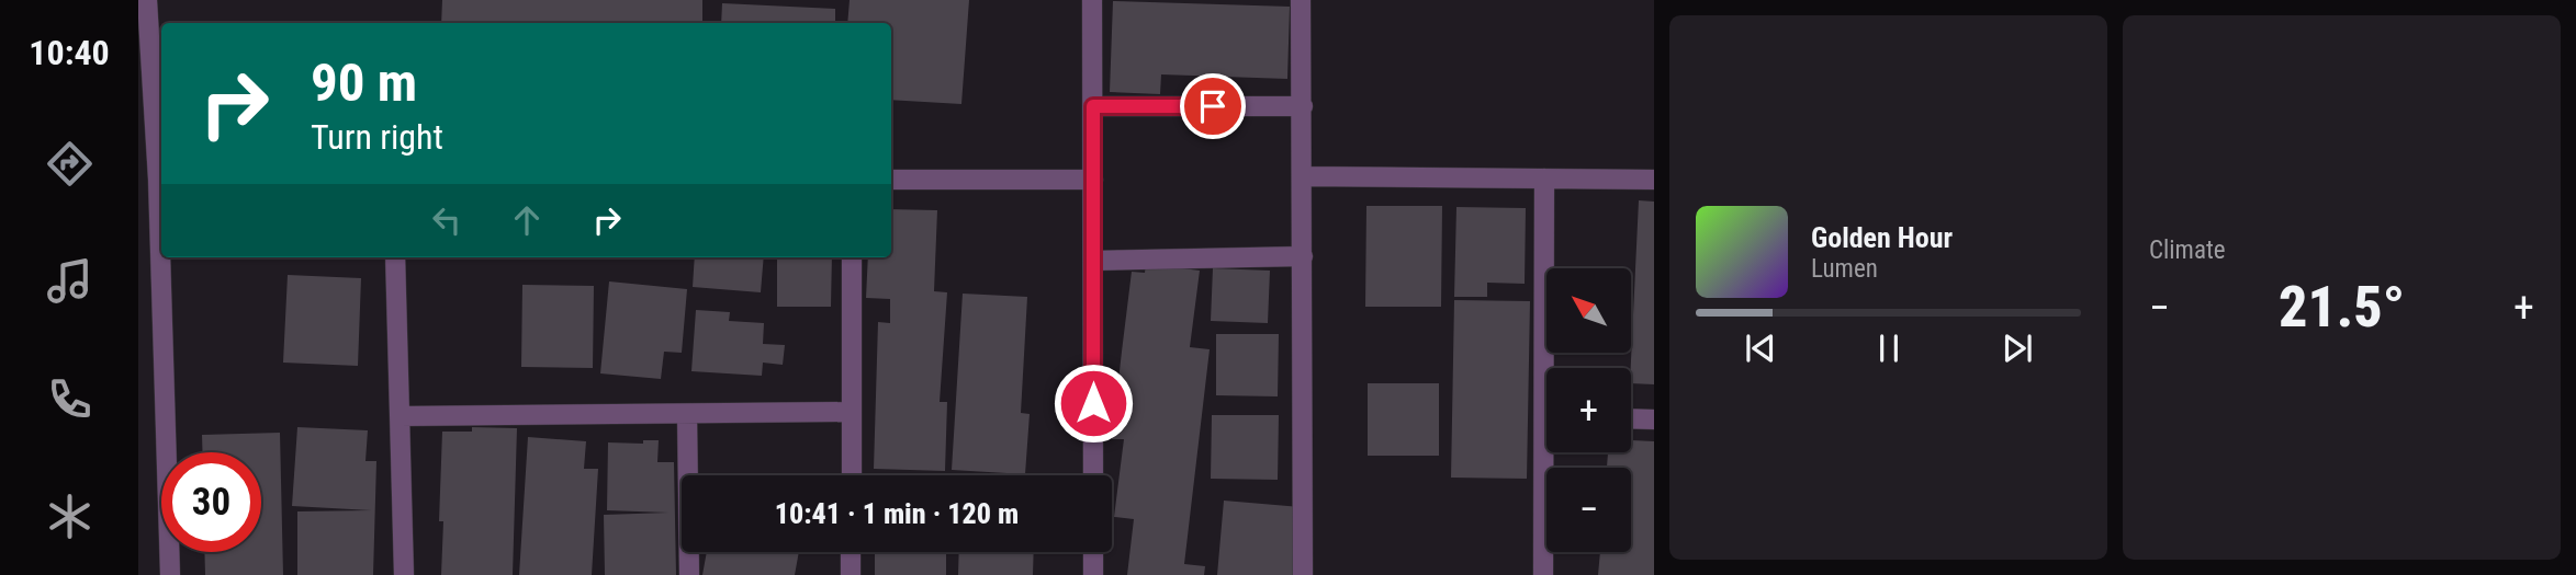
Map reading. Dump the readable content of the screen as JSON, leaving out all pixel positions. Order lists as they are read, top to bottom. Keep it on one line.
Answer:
{"north":"top left","page":{"tabs":"10:40","tile":"Climate","turn":["90 m","Turn right"],"song":["Golden Hour","Lumen"],"map_buttons":["+","−"],"heat":["−","21.5°","+"],"limit":"30","trip":"10:41 · 1 min · 120 m"}}
